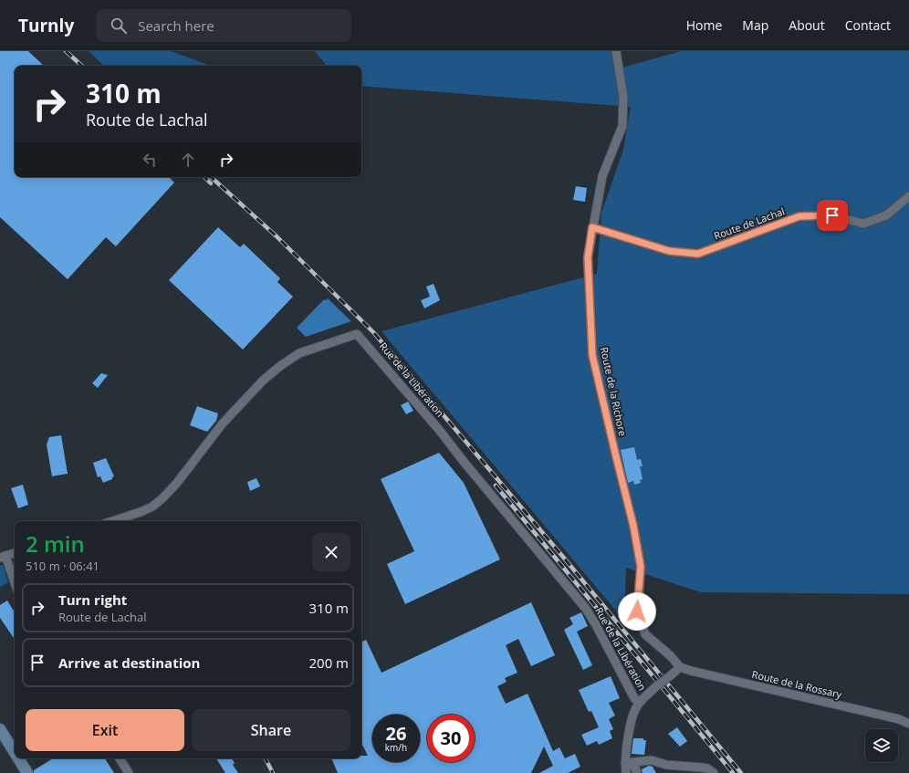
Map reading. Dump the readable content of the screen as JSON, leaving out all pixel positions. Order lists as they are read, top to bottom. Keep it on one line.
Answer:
{"streets":{"street":["Route de Lachal","Rue de la Libération","Route de la Richore","Route de la Rossary"]},"crossings":[["Route de Lachal","Route de la Richore"],["Route de la Richore","Route de la Rossary"]],"page":{"header":"Turnly","search":"Search here","nav":["Home","Map","About","Contact"],"turn":["310 m","Route de Lachal"],"heading":["2 min","510 m · 06:41"],"list":[{"name":"Turn right","note":"Route de Lachal","value":"310 m"},{"name":"Arrive at destination","value":"200 m"}],"buttons":["Exit","Share"],"speed":"26 km/h","limit":"30"}}
